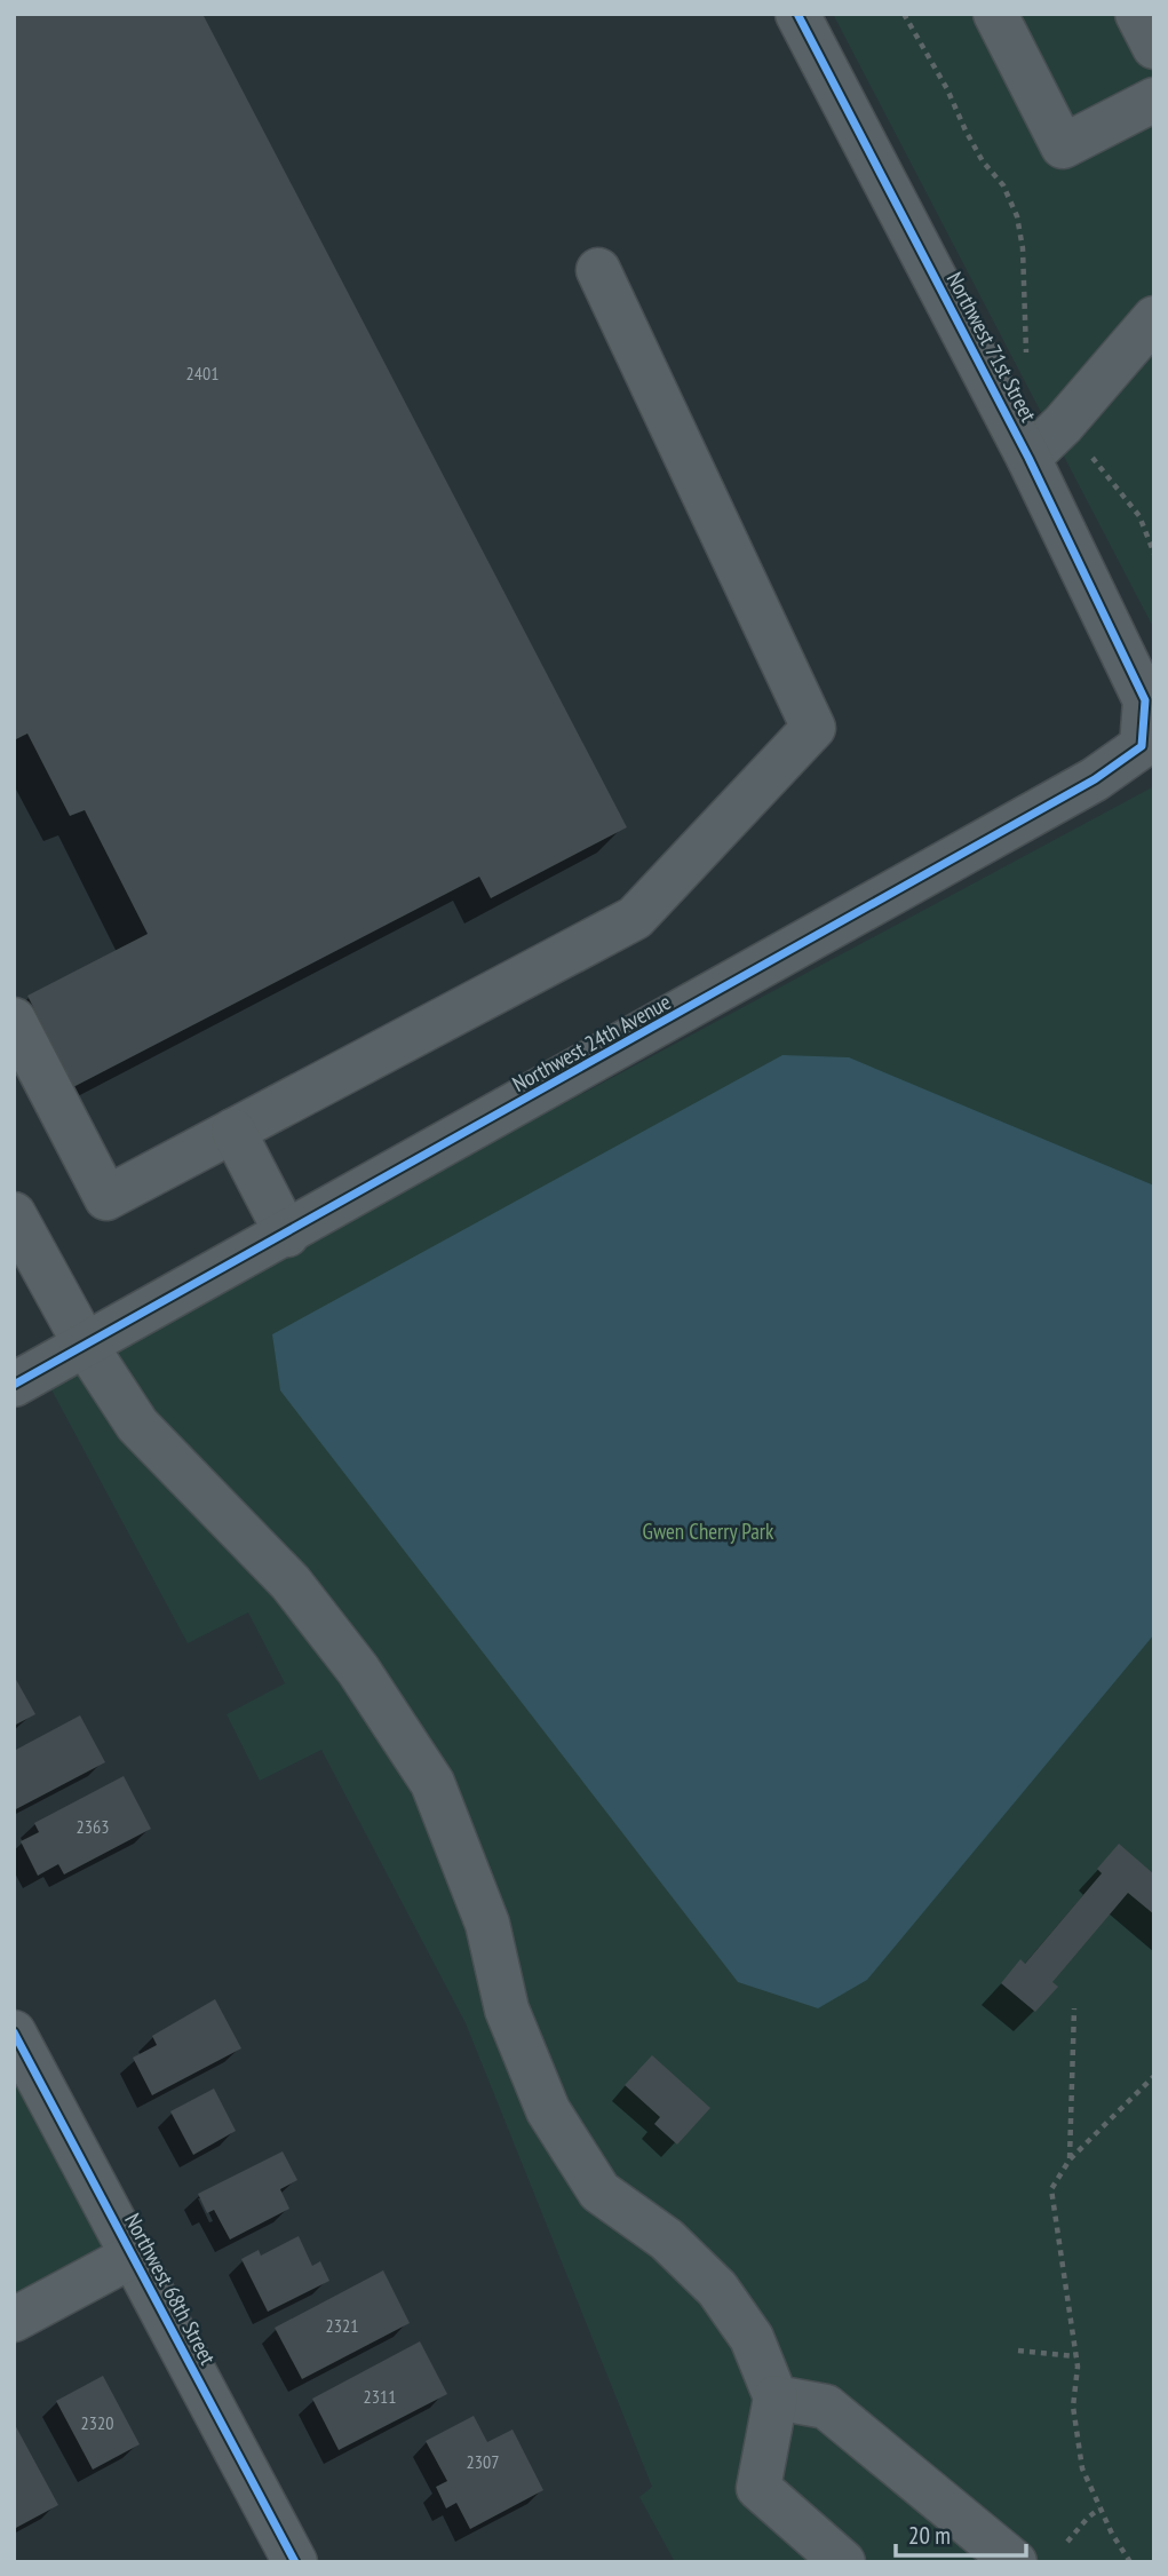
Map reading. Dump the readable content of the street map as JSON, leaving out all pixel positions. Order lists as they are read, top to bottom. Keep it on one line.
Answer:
{"streets":{"street":["Northwest 71st Street","Northwest 24th Avenue","Northwest 68th Street"]},"crossings":[["Northwest 71st Street","Northwest 24th Avenue"]],"parks":["Gwen Cherry Park"],"house_numbers":["2401","2363","2321","2311","2320","2307"],"scale_bar":"20 m"}
